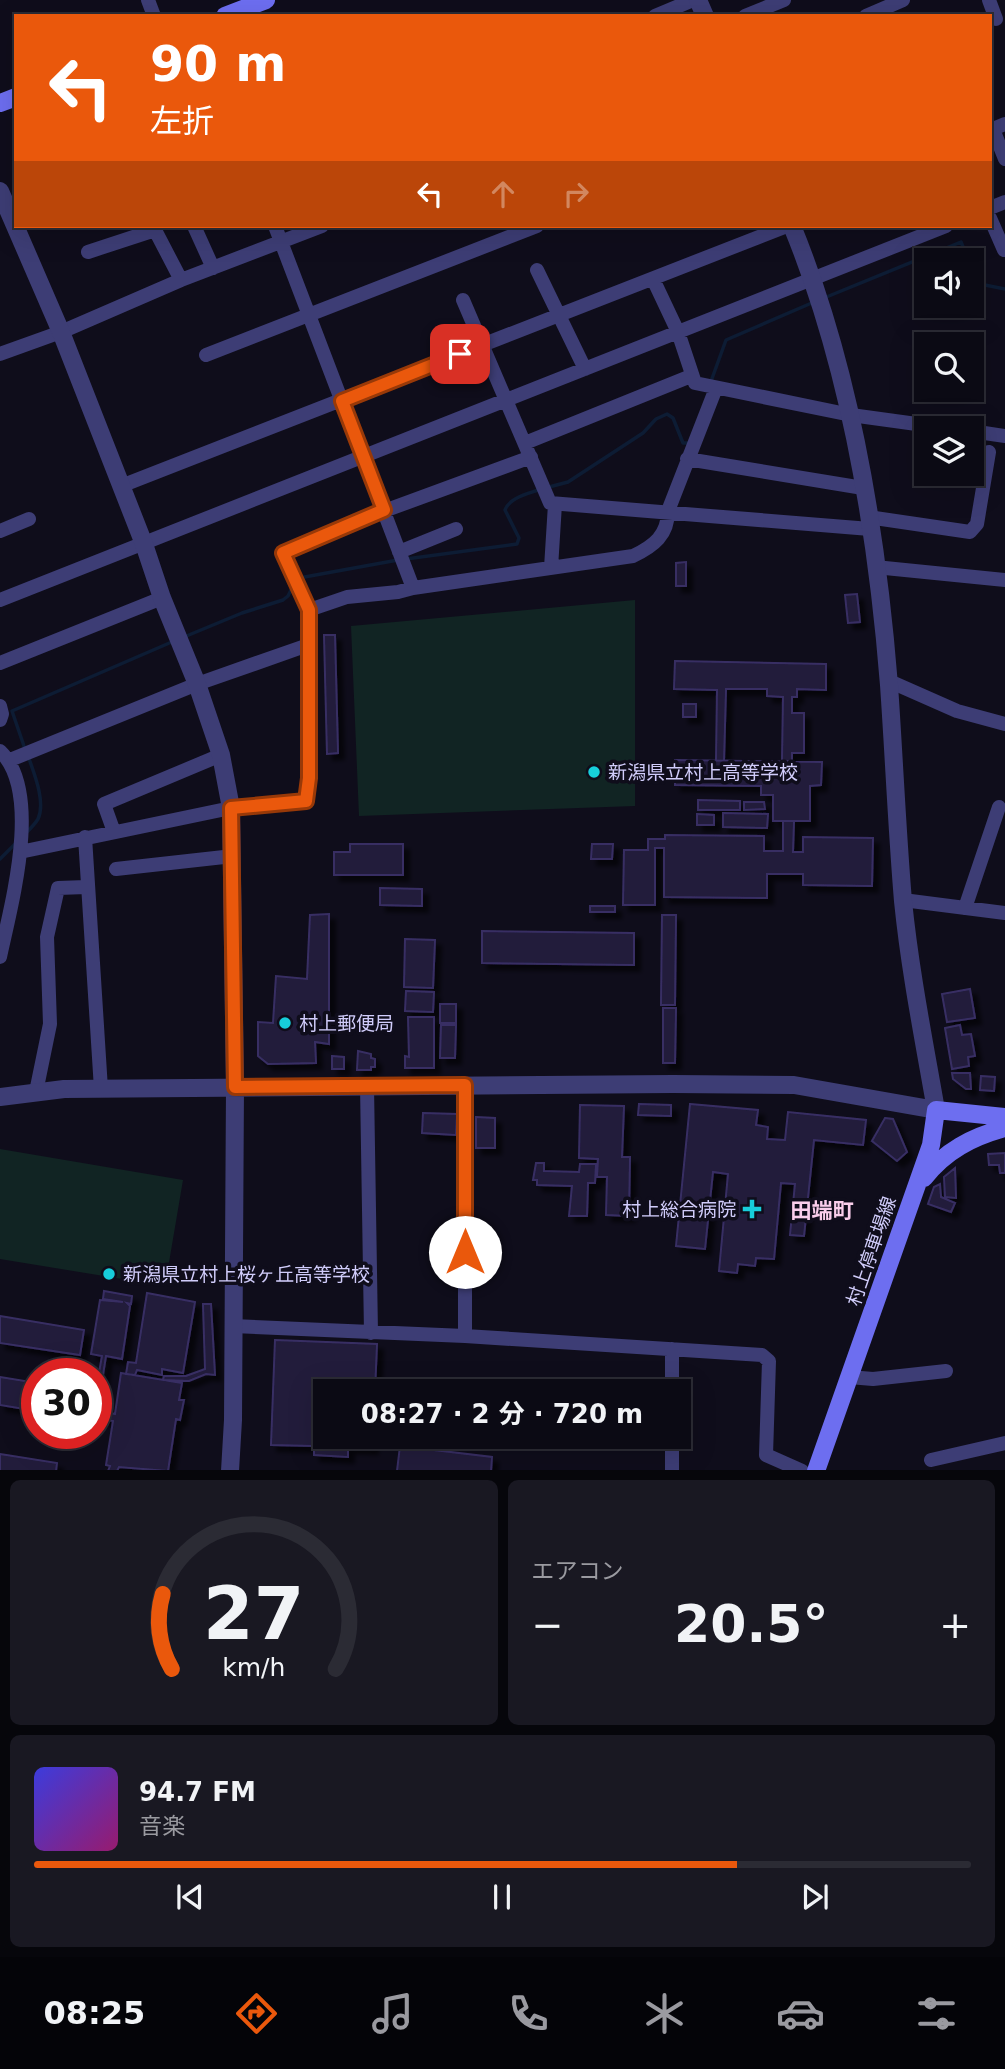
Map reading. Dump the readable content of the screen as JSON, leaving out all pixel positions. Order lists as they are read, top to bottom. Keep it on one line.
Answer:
{"streets":{"main road":["村上停車場線"]},"districts":["田端町"],"places":{"other":["新潟県立村上高等学校","村上郵便局","新潟県立村上桜ヶ丘高等学校"],"health":["村上総合病院"]},"page":{"turn":["90 m","左折"],"limit":"30","trip":"08:27 · 2 分 · 720 m","tile":"エアコン","heat":["−","20.5°","+"],"song":["94.7 FM","音楽"],"tabs":"08:25","gauge":["27","km/h"]}}
